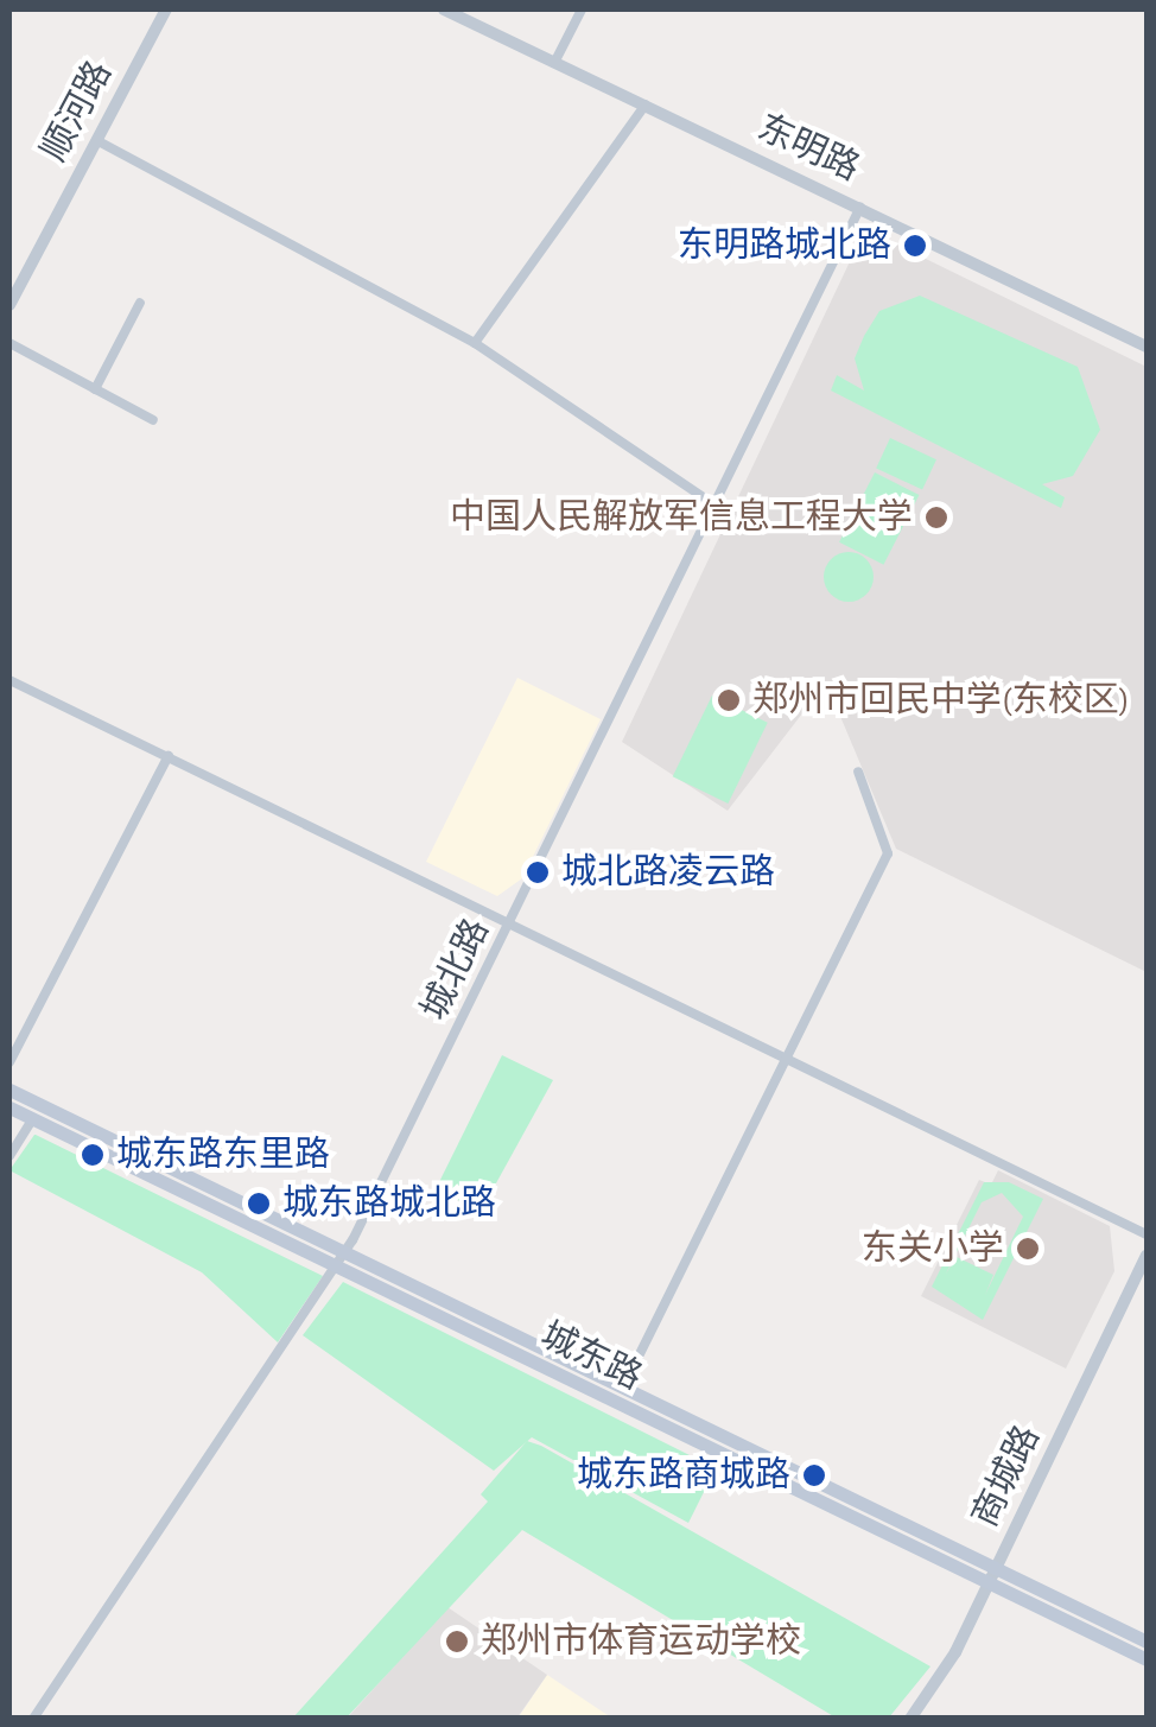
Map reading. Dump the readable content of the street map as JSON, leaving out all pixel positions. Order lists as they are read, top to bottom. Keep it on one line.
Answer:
{"streets":{"main road":["城东路"],"street":["顺河路","东明路","城北路","商城路"]},"crossings":[["东明路","城北路"],["城北路","城东路"],["城东路","商城路"]],"places":["东明路城北路","中国人民解放军信息工程大学","郑州市回民中学(东校区)","城北路凌云路","城东路东里路","城东路城北路","东关小学","城东路商城路","郑州市体育运动学校"]}
